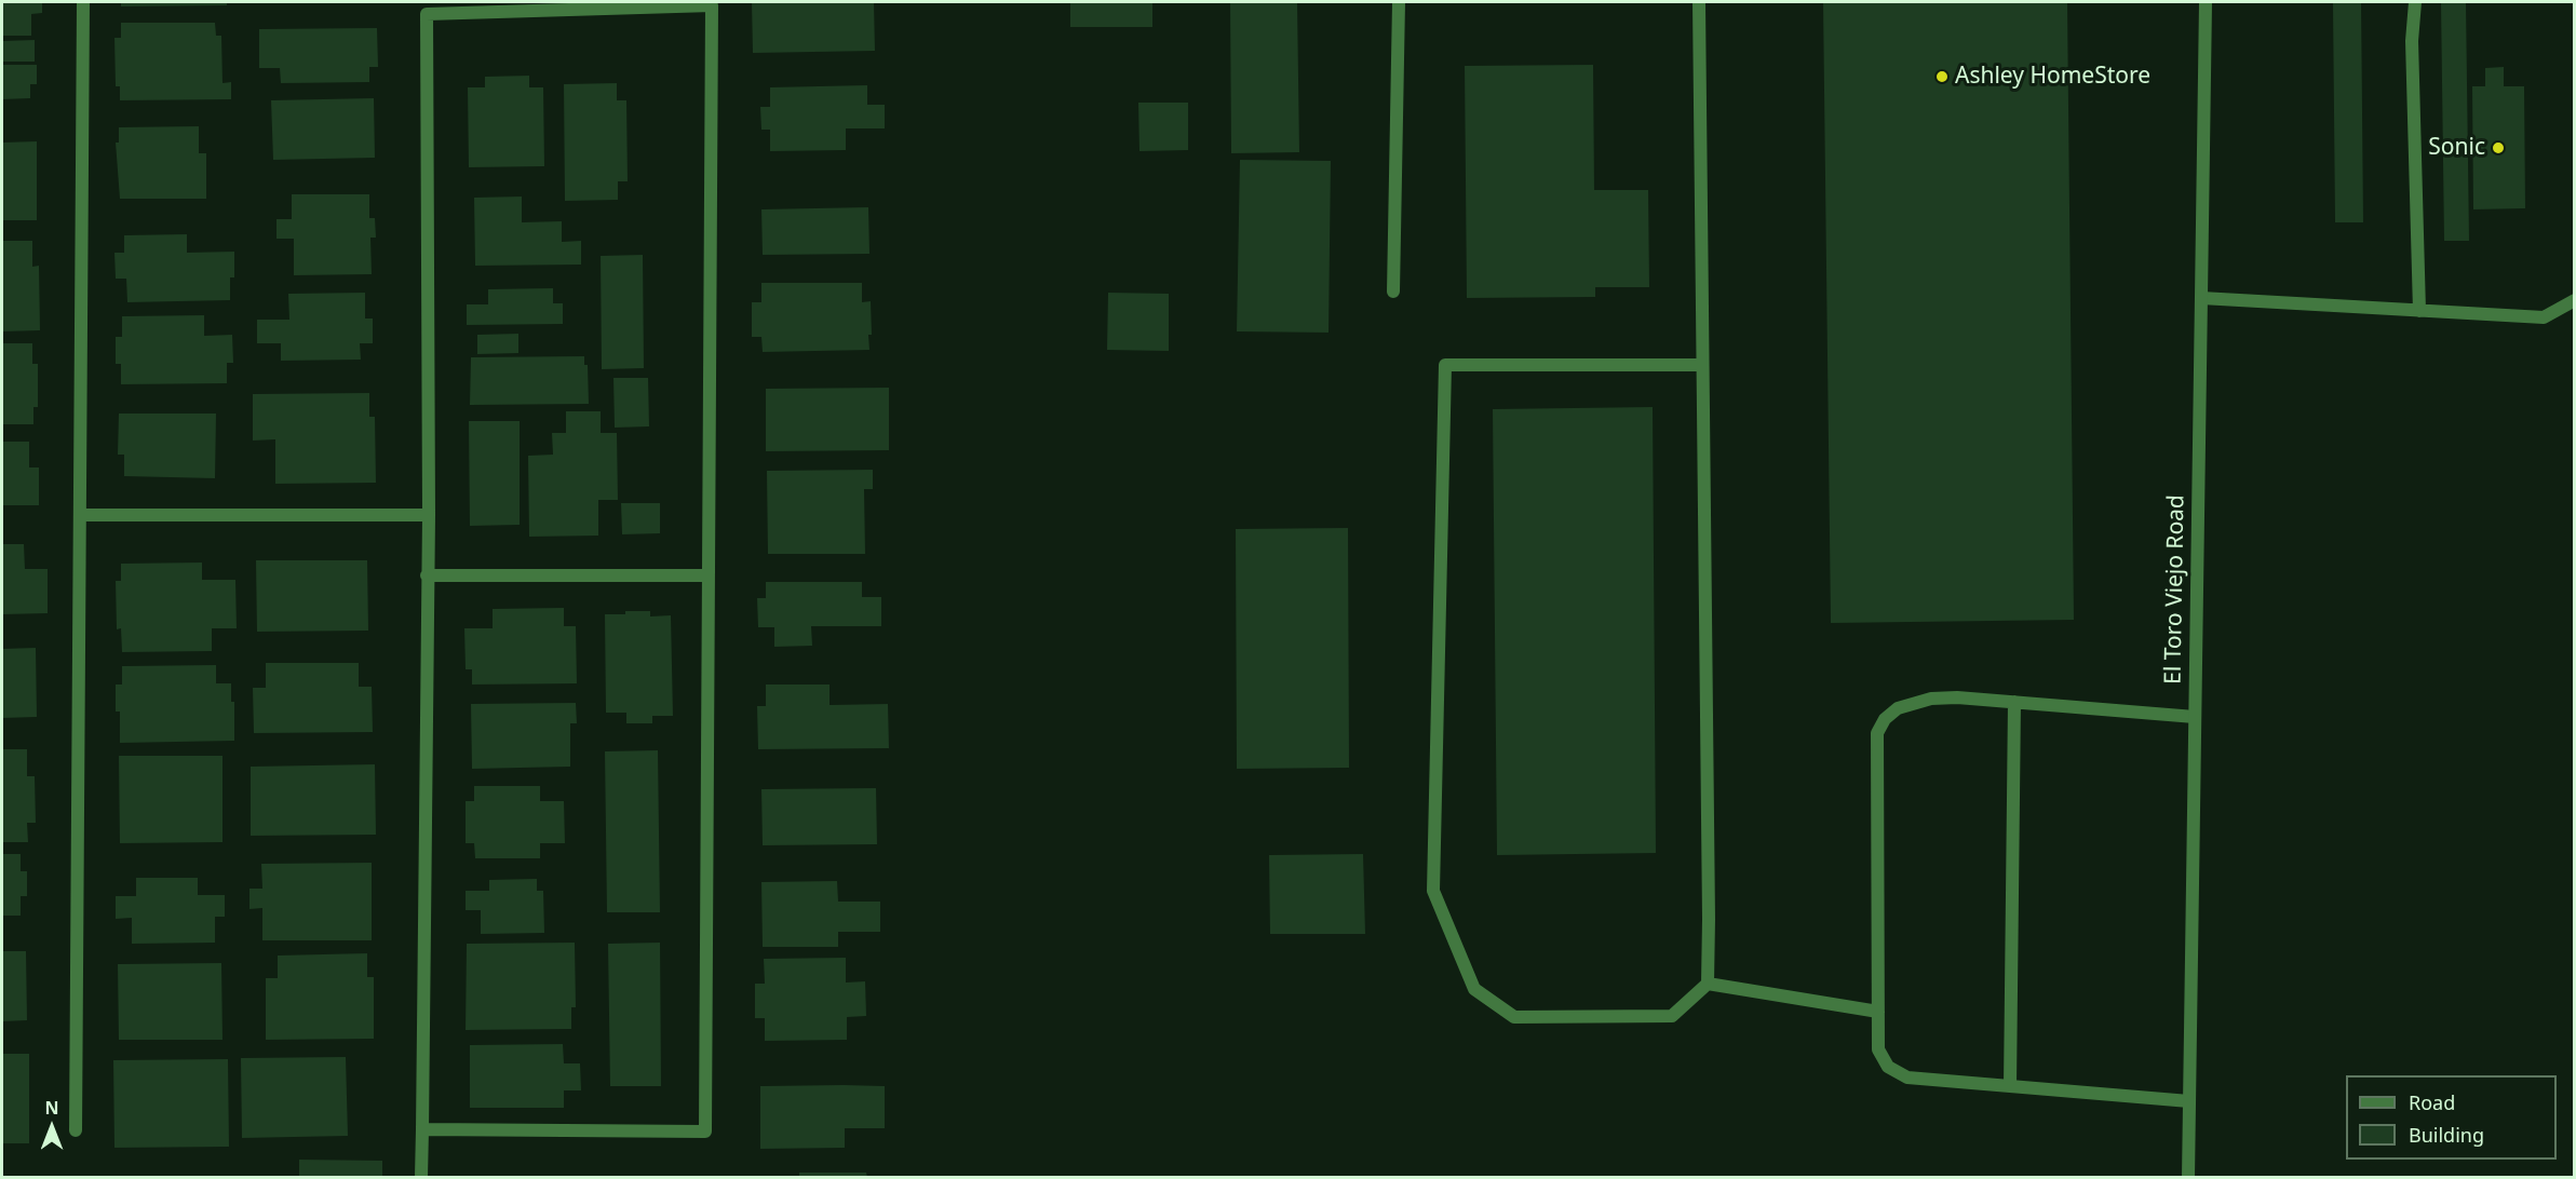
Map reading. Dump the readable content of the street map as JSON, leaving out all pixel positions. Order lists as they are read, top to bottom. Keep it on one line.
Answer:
{"streets":{"street":["El Toro Viejo Road"]},"places":["Ashley HomeStore","Sonic"],"legend":["Road","Building"],"north":"top"}
